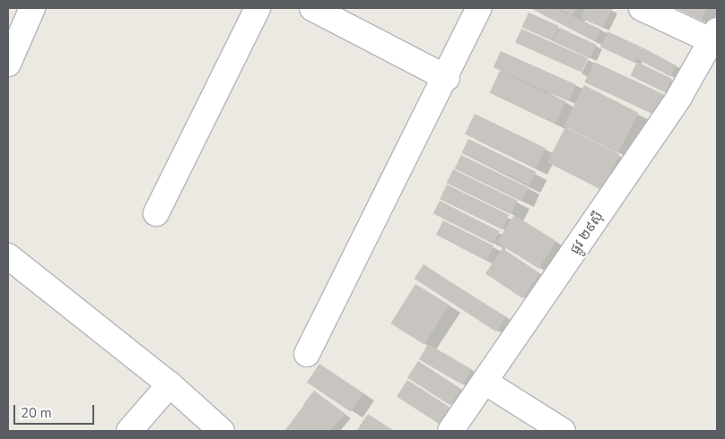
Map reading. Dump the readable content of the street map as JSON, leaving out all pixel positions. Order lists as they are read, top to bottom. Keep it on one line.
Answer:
{"streets":{"street":["ផ្លូវ ២៩ស៊ី"]},"scale_bar":"20 m"}
